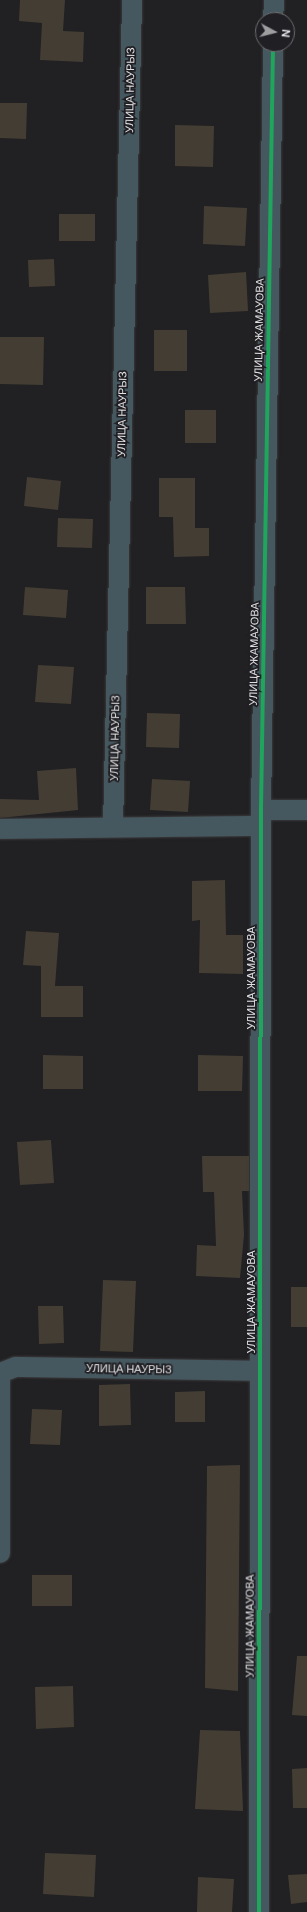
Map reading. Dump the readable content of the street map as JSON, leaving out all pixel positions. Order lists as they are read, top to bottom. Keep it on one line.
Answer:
{"streets":{"street":["УЛИЦА НАУРЫЗ","УЛИЦА ЖАМАУОВА"]},"crossings":[["УЛИЦА НАУРЫЗ","УЛИЦА ЖАМАУОВА"]],"north":"right"}
